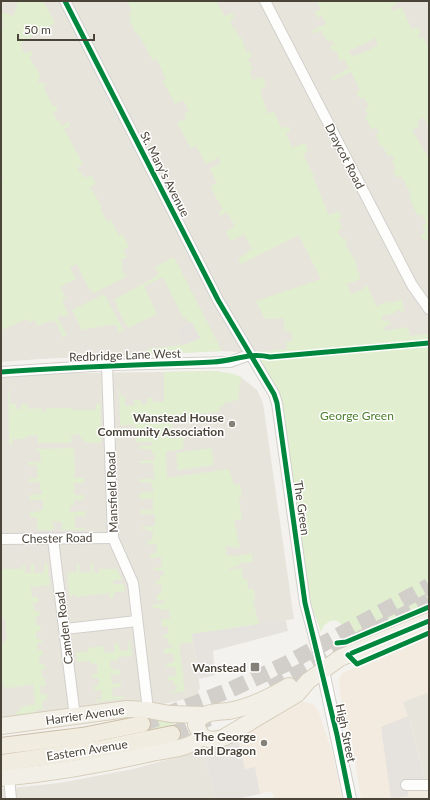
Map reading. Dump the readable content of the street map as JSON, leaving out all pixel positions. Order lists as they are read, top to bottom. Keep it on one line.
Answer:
{"streets":{"highway":["Eastern Avenue"],"main road":["Harrier Avenue"],"street":["Draycot Road","St. Mary's Avenue","Redbridge Lane West","Mansfield Road","The Green","Chester Road","Camden Road","High Street"]},"crossings":[["St. Mary's Avenue","Redbridge Lane West"],["St. Mary's Avenue","The Green"],["Redbridge Lane West","Mansfield Road"],["Redbridge Lane West","The Green"],["Mansfield Road","Chester Road"],["Mansfield Road","Harrier Avenue"],["Mansfield Road","Eastern Avenue"],["The Green","High Street"],["Chester Road","Camden Road"],["Camden Road","Harrier Avenue"],["Harrier Avenue","Eastern Avenue"]],"parks":["George Green"],"places":{"other":["Wanstead House Community Association","The George and Dragon"],"transit":["Wanstead"]},"scale_bar":"50 m"}
